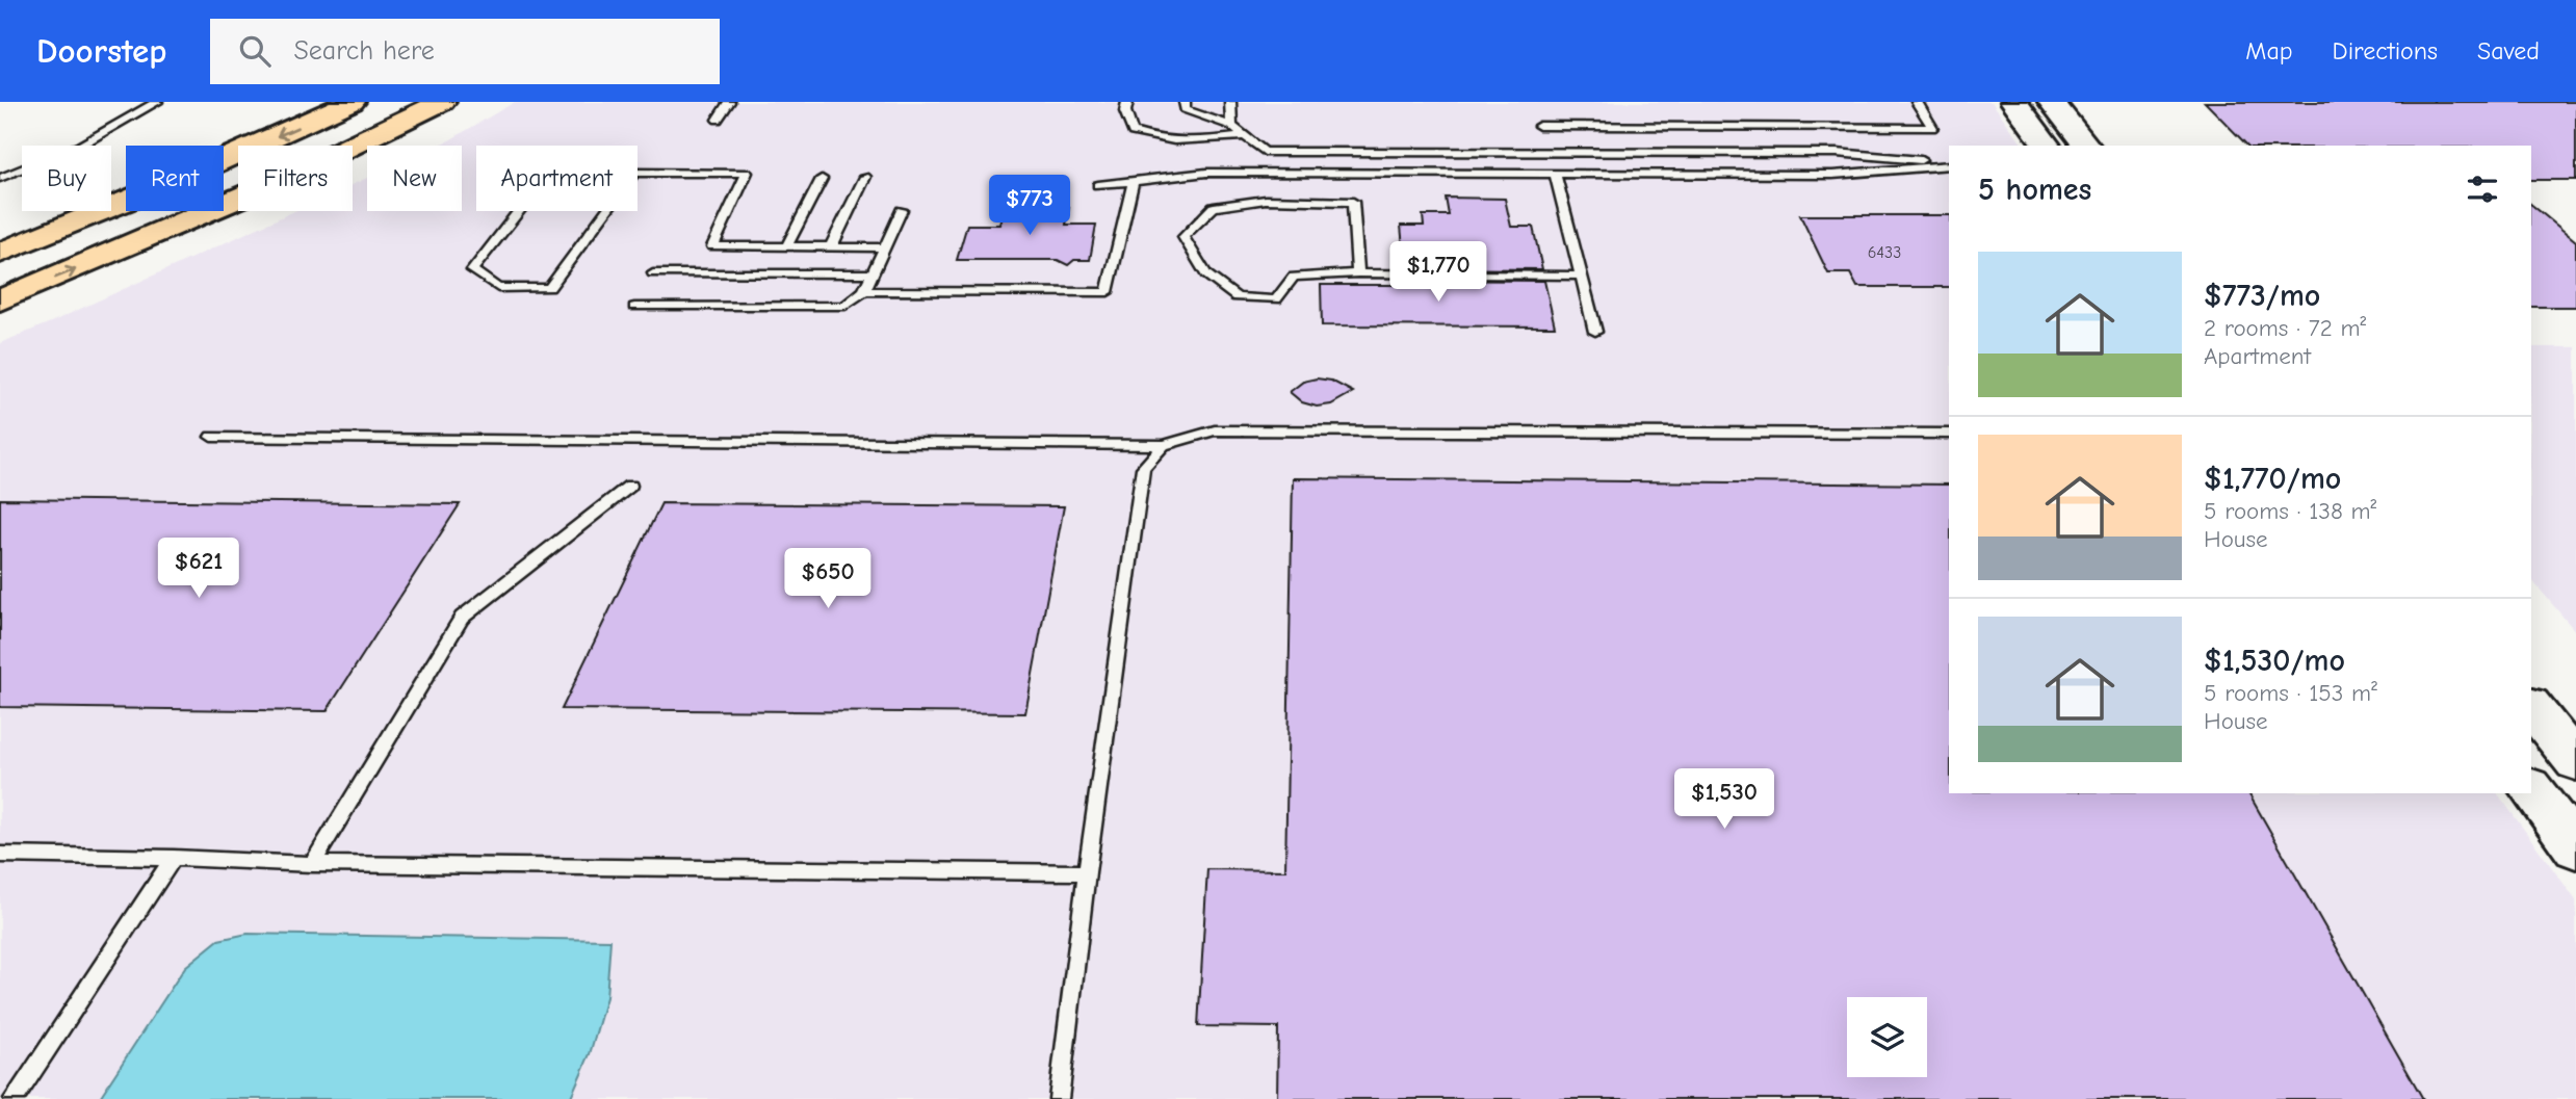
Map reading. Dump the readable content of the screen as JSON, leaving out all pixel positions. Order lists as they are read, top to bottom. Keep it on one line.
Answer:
{"house_numbers":["6433"],"page":{"header":"Doorstep","search":"Search here","nav":["Map","Directions","Saved"],"chip":["Buy","Rent","Filters","New","Apartment"],"heading":"5 homes","price":["$773","$1,770","$621","$650","$1,530"],"list":[{"name":"$773/mo","note":"2 rooms · 72 m² · Apartment"},{"name":"$1,770/mo","note":"5 rooms · 138 m² · House"},{"name":"$1,530/mo","note":"5 rooms · 153 m² · House"}]}}
